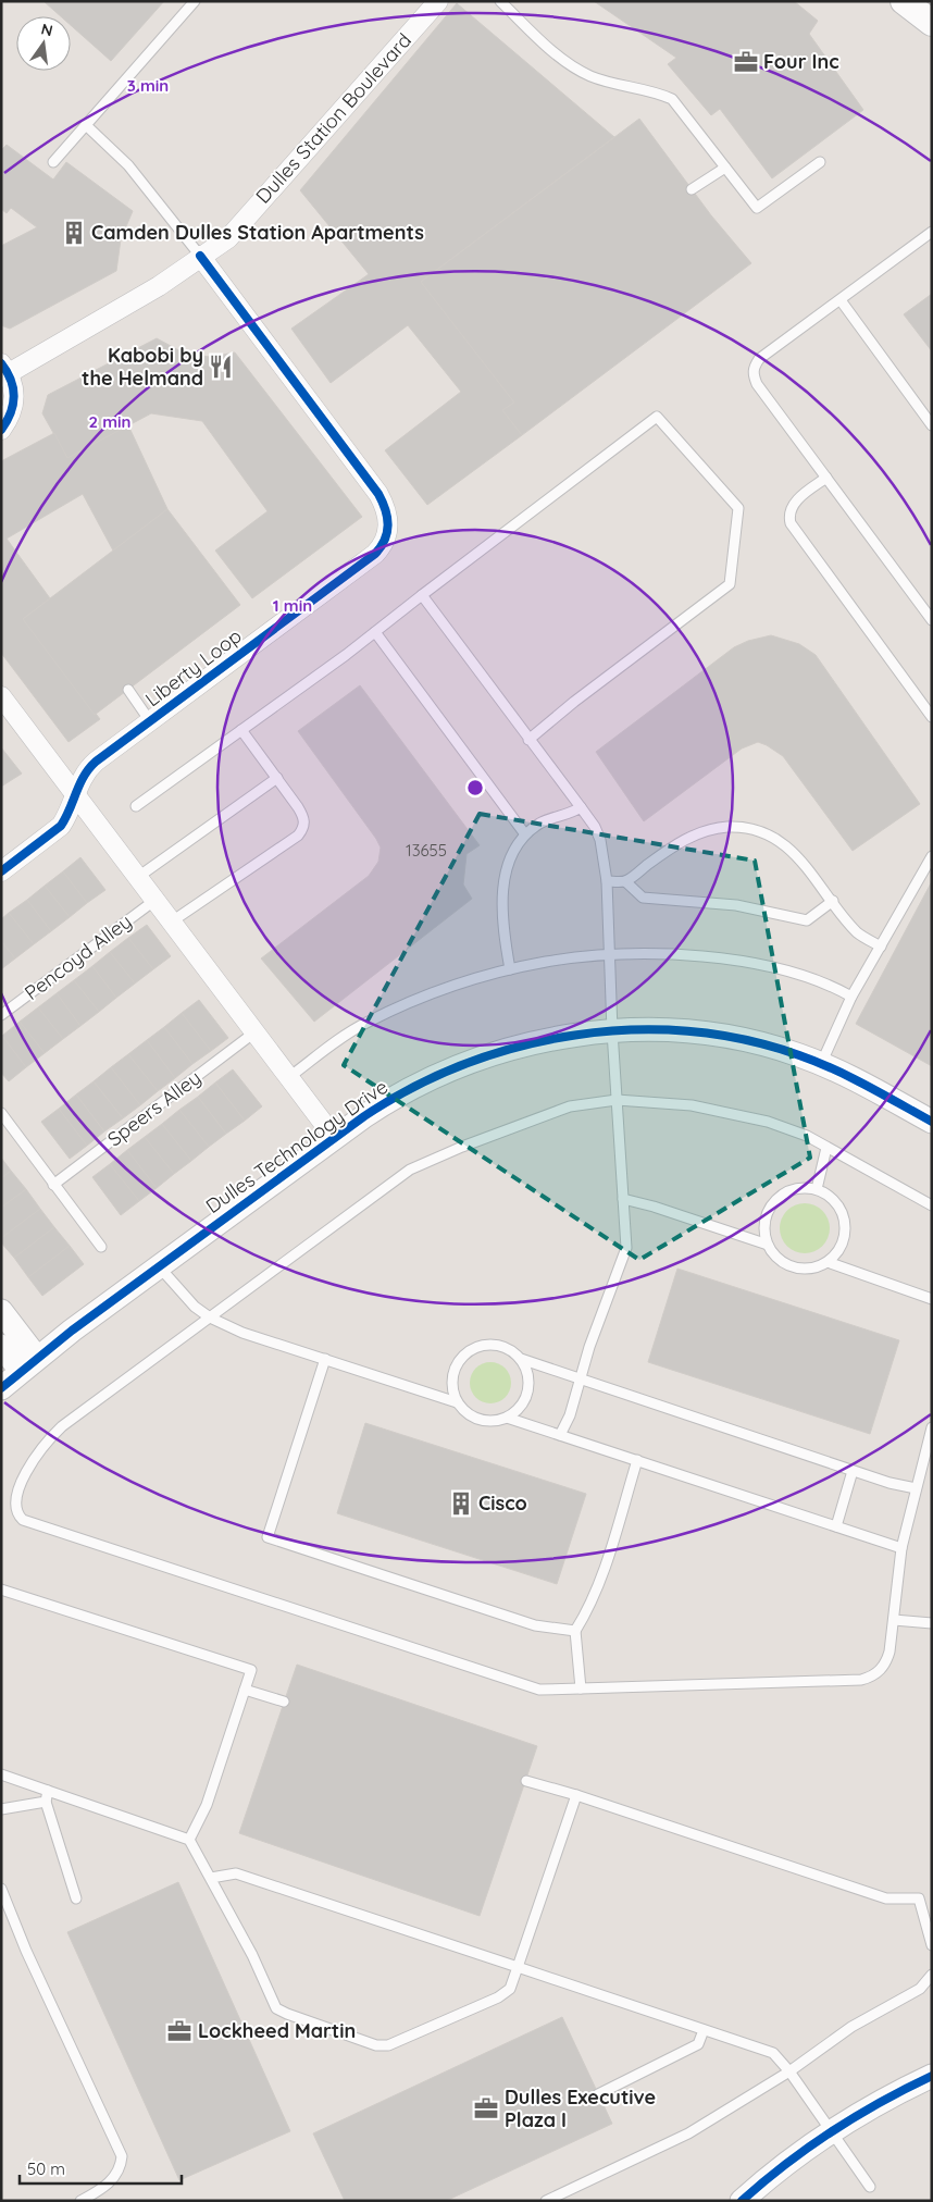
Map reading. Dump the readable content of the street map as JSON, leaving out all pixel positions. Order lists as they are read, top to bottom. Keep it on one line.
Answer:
{"streets":{"street":["Dulles Station Boulevard","Liberty Loop","Dulles Technology Drive"],"lane":["Pencoyd Alley","Speers Alley"]},"crossings":[["Dulles Station Boulevard","Liberty Loop"]],"places":{"office":["Four Inc","Lockheed Martin","Dulles Executive Plaza I"],"building":["Camden Dulles Station Apartments","Cisco"],"restaurant":["Kabobi by the Helmand"]},"house_numbers":["13655"],"scale_bar":"50 m","north":"top","rings":["3 min","2 min","1 min"]}
